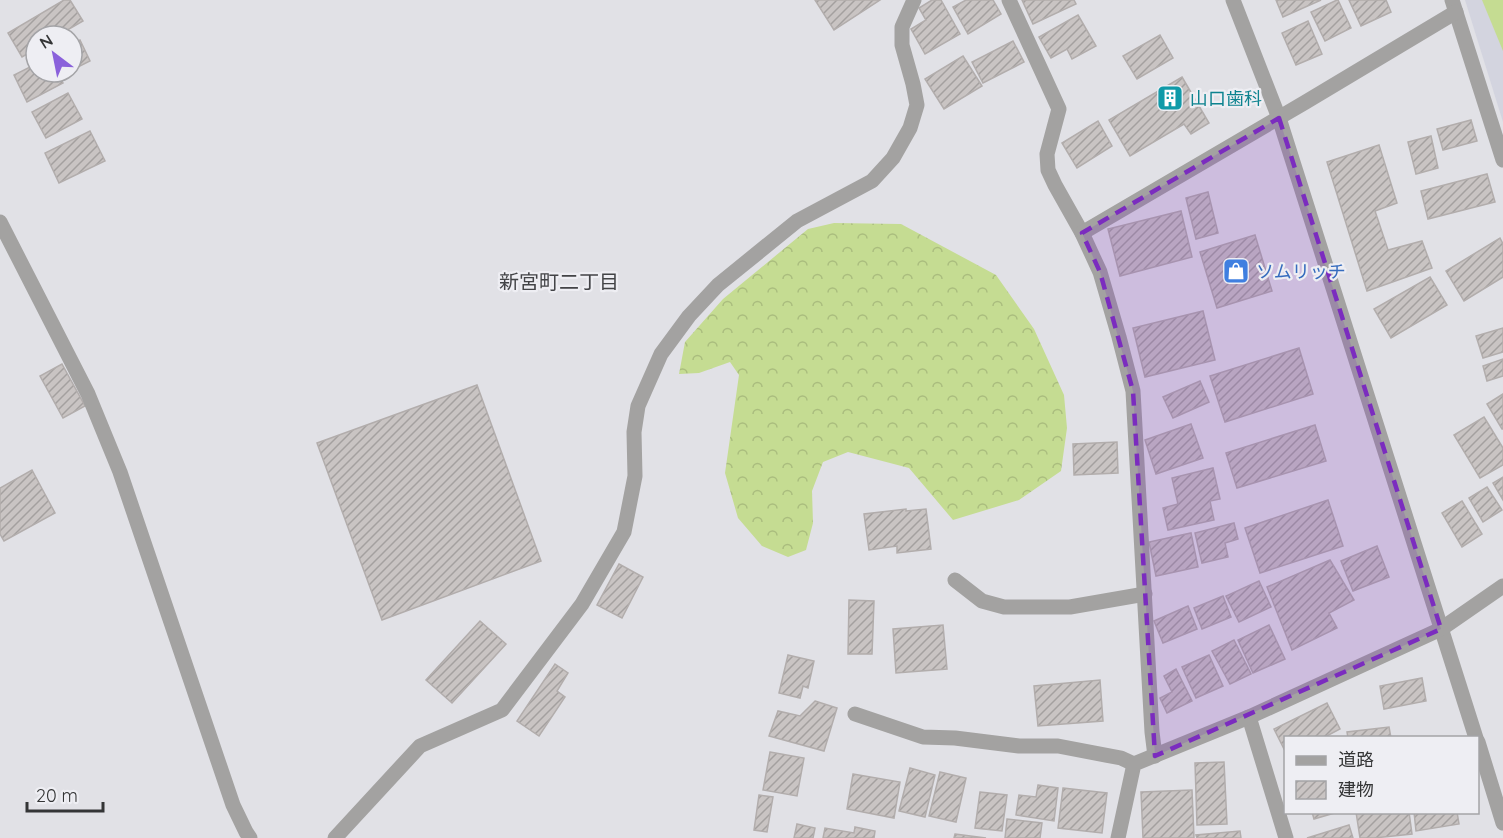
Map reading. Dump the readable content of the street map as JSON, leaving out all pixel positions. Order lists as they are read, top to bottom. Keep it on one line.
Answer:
{"districts":["新宮町二丁目"],"places":{"building":["山口歯科"],"shop":["ソムリッチ"]},"legend":["道路","建物"],"scale_bar":"20 m","north":"top left"}
